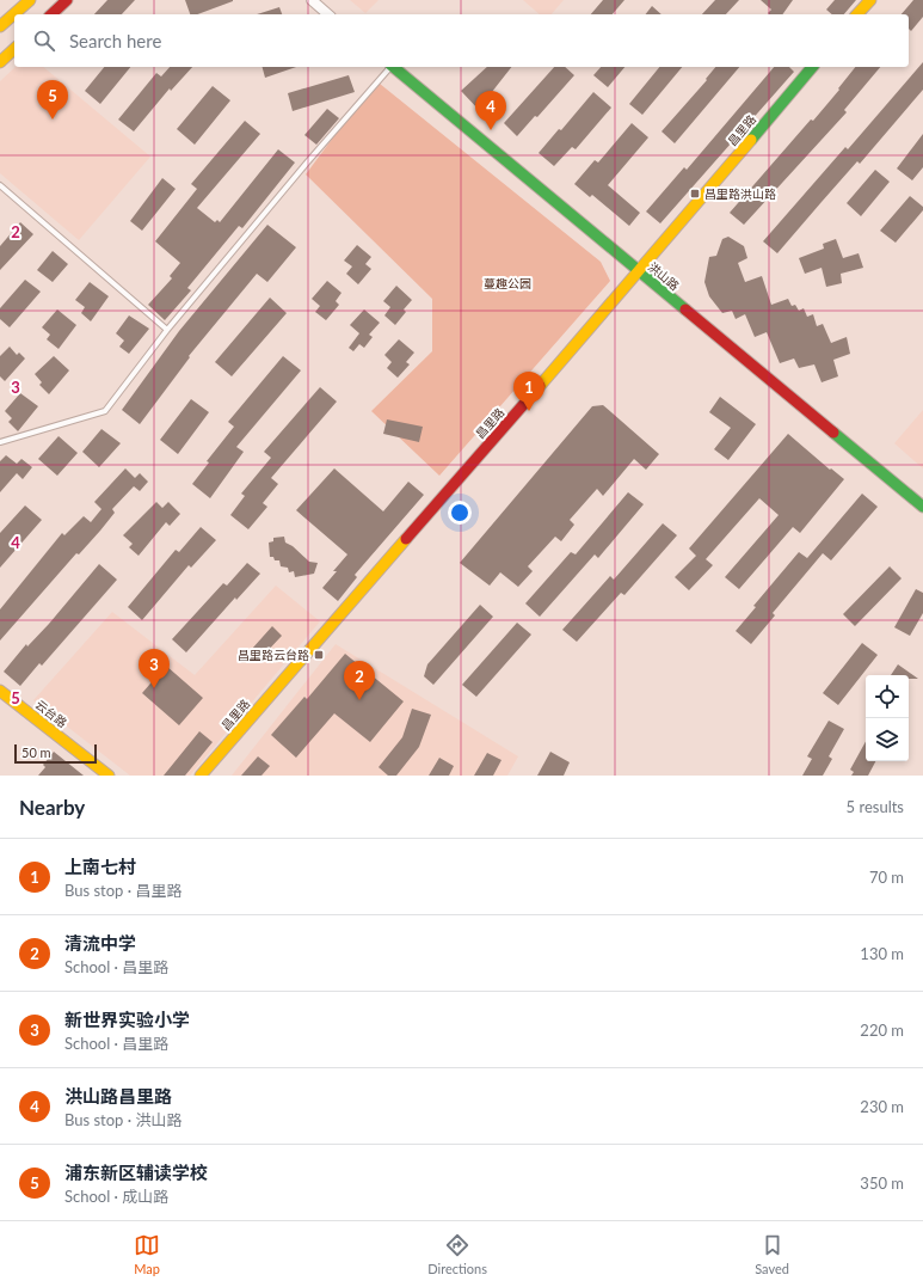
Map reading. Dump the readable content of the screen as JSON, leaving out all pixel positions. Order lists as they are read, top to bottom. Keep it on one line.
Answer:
{"streets":{"street":["昌里路","洪山路","云台路"]},"crossings":[["昌里路","洪山路"]],"parks":["蔓趣公园"],"places":{"transit":["昌里路洪山路","昌里路云台路"]},"scale_bar":"50 m","page":{"search":"Search here","pins":["5","4","1","3","2"],"scale":"50 m","heading":["Nearby","5 results"],"list":[{"mark":"1","name":"上南七村","note":"Bus stop · 昌里路","value":"70 m"},{"mark":"2","name":"清流中学","note":"School · 昌里路","value":"130 m"},{"mark":"3","name":"新世界实验小学","note":"School · 昌里路","value":"220 m"},{"mark":"4","name":"洪山路昌里路","note":"Bus stop · 洪山路","value":"230 m"},{"mark":"5","name":"浦东新区辅读学校","note":"School · 成山路","value":"350 m"}],"nav":["Map","Directions","Saved"]},"grid":{"rows":["2","3","4","5"]}}
